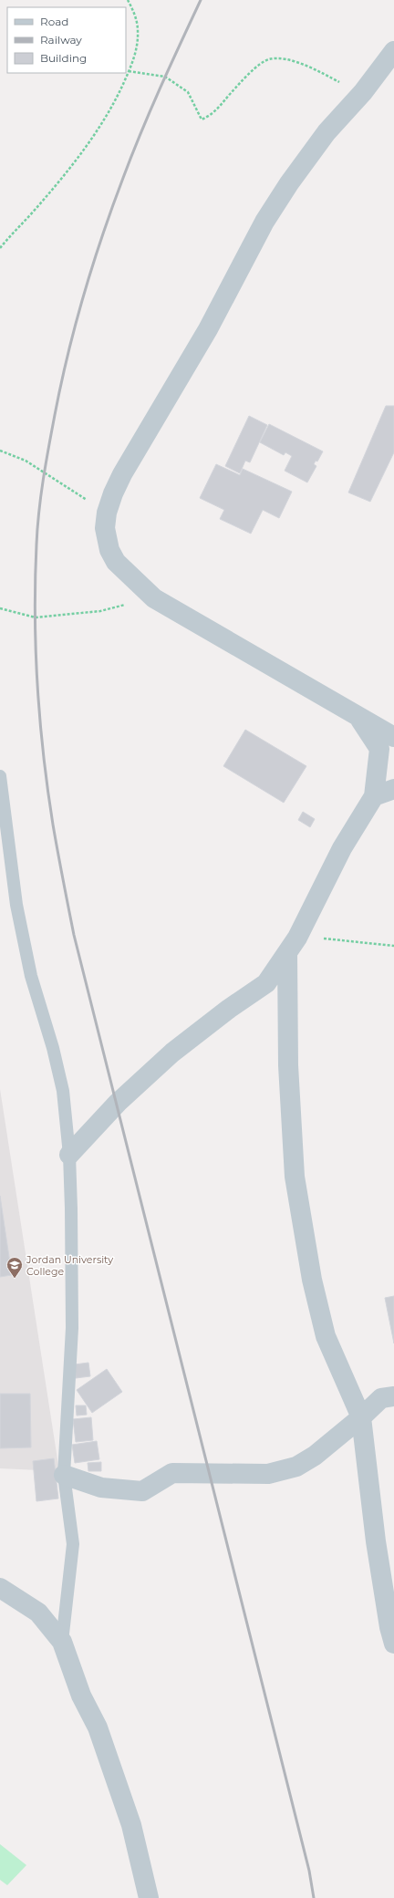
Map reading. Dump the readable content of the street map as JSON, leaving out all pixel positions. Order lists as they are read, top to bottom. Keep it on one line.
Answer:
{"places":{"school or university":["Jordan University College"]},"legend":["Road","Railway","Building"]}
